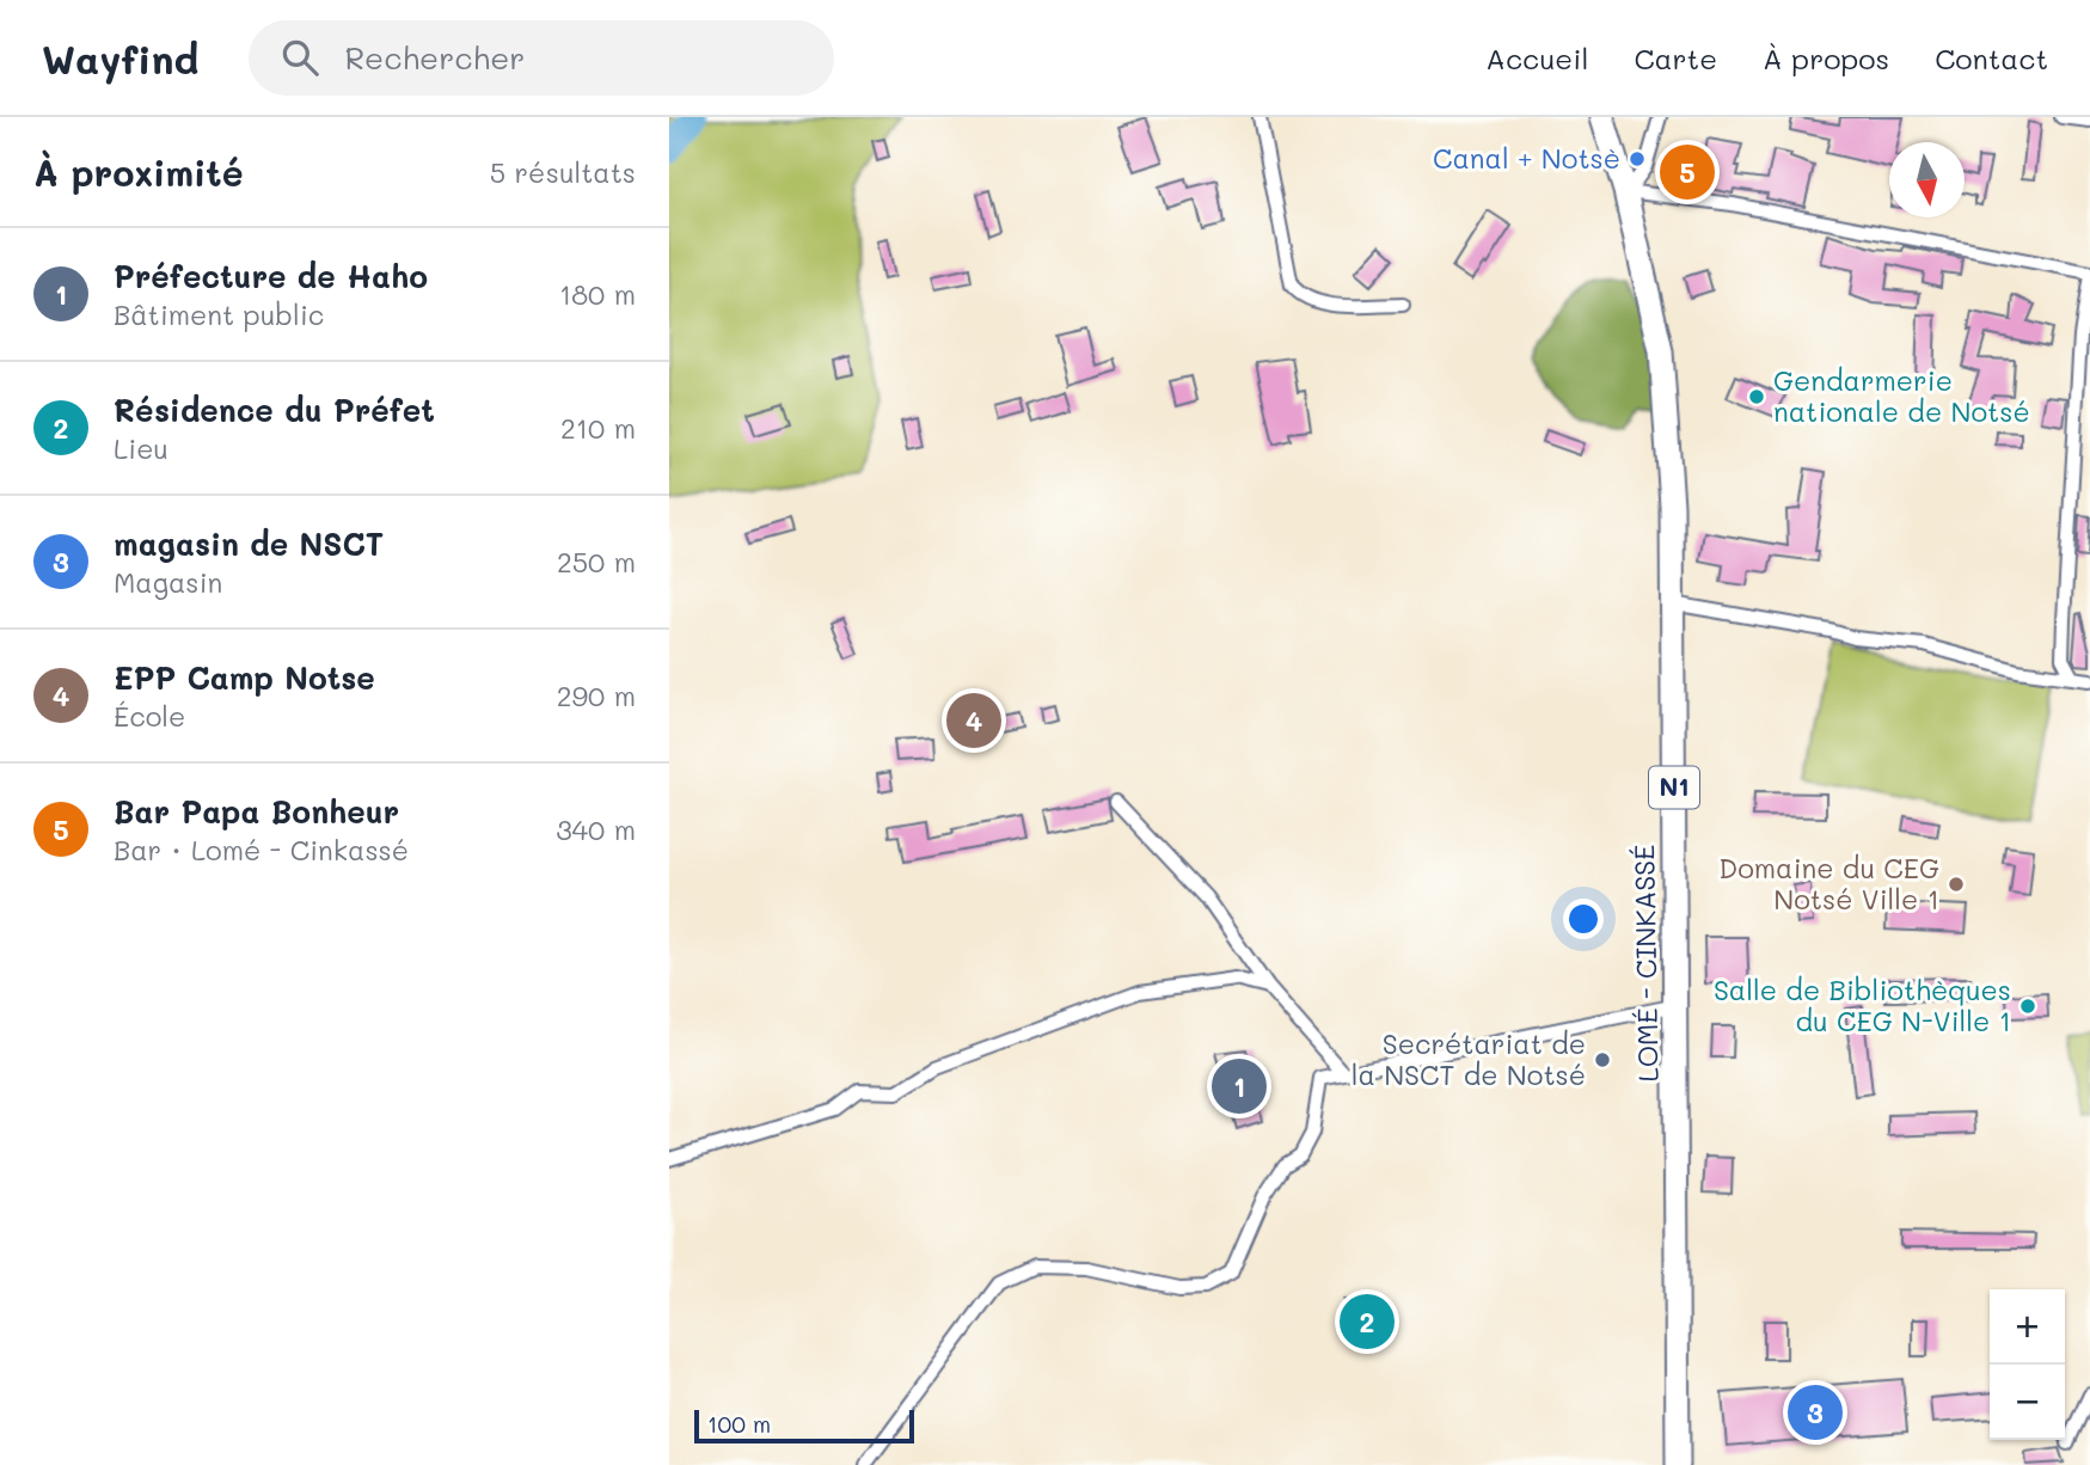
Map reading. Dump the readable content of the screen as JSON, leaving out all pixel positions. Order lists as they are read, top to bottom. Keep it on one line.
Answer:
{"streets":{"highway":["N1","LOMÉ - CINKASSÉ"]},"places":["Canal + Notsè","Gendarmerie nationale de Notsé","Domaine du CEG Notsé Ville 1","Salle de Bibliothèques du CEG N-Ville 1","Secrétariat de la NSCT de Notsé"],"scale_bar":"100 m","north":"bottom","page":{"header":"Wayfind","search":"Rechercher","nav":["Accueil","Carte","À propos","Contact"],"heading":["À proximité","5 résultats"],"pins":["5","4","1","2","3"],"list":[{"mark":"1","name":"Préfecture de Haho","note":"Bâtiment public","value":"180 m"},{"mark":"2","name":"Résidence du Préfet","note":"Lieu","value":"210 m"},{"mark":"3","name":"magasin de NSCT","note":"Magasin","value":"250 m"},{"mark":"4","name":"EPP Camp Notse","note":"École","value":"290 m"},{"mark":"5","name":"Bar Papa Bonheur","note":"Bar · Lomé - Cinkassé","value":"340 m"}],"map_buttons":["+","−"],"scale":"100 m"}}
